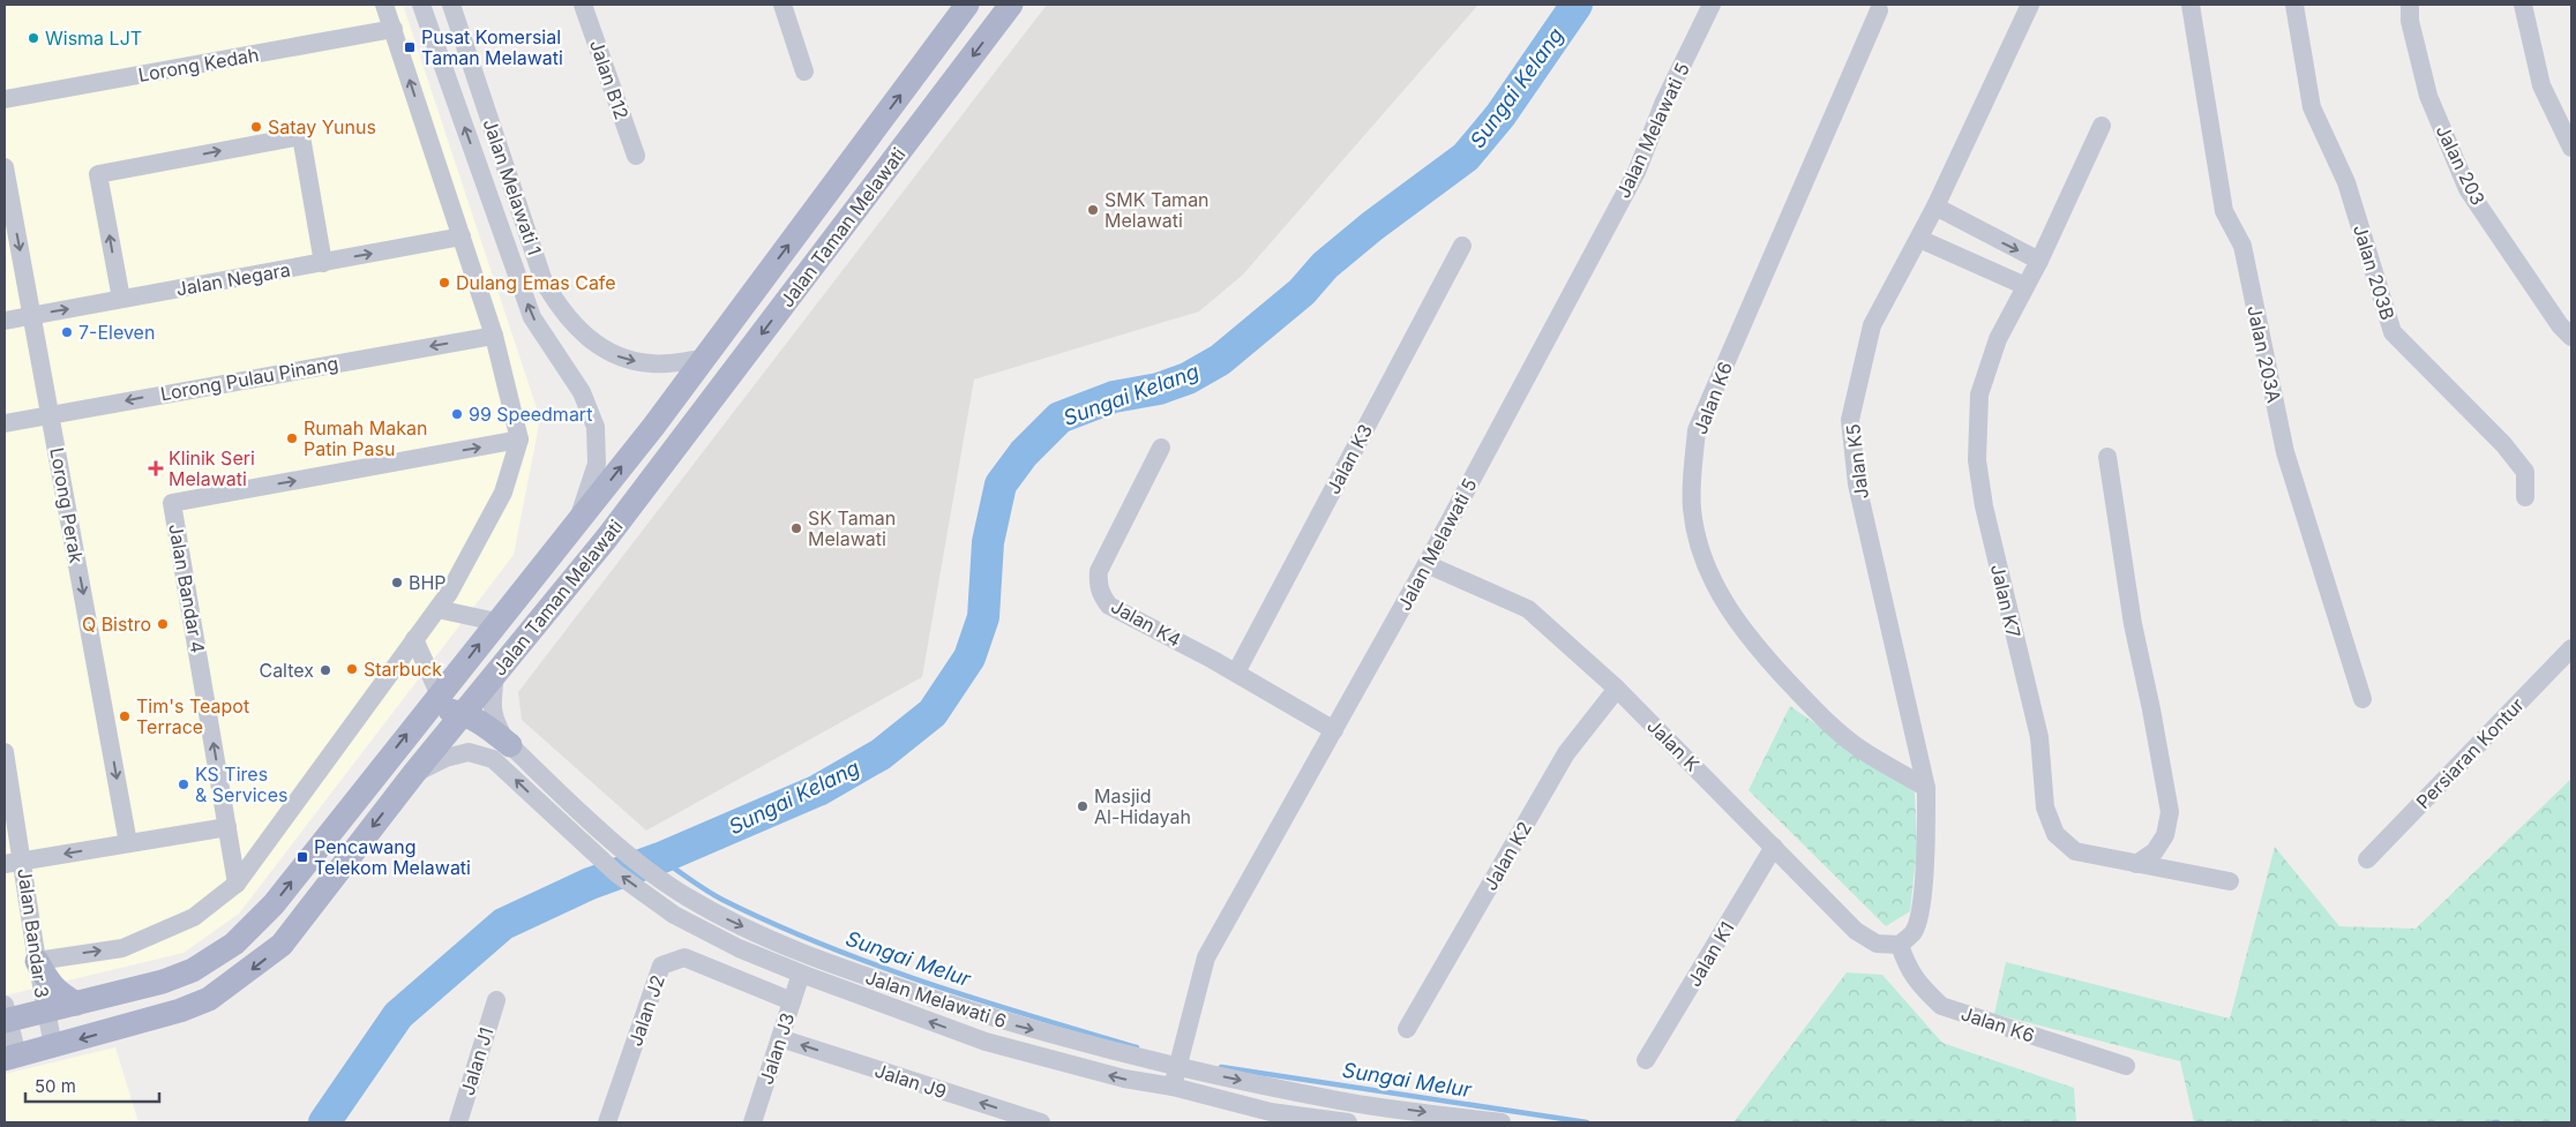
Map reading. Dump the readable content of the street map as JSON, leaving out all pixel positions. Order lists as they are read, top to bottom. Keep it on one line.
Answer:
{"streets":{"main road":["Jalan Taman Melawati"],"street":["Lorong Kedah","Jalan B12","Jalan Melawati 5","Jalan 203","Jalan Melawati 1","Jalan 203B","Jalan Negara","Jalan 203A","Lorong Pulau Pinang","Jalan K6","Jalan K3","Jalan K5","Lorong Perak","Jalan Bandar 4","Jalan K7","Jalan K4","Jalan K","Persiaran Kontur","Jalan K2","Jalan Bandar 3","Jalan K1","Jalan Melawati 6","Jalan J2","Jalan J3","Jalan J1","Jalan J9"]},"crossings":[["Jalan Melawati 5","Jalan K4"],["Jalan Melawati 5","Jalan K"],["Jalan Melawati 5","Jalan Melawati 6"],["Jalan Melawati 1","Jalan Taman Melawati"],["Jalan Taman Melawati","Jalan Bandar 3"],["Jalan Taman Melawati","Jalan Melawati 6"],["Jalan Negara","Lorong Perak"],["Lorong Pulau Pinang","Lorong Perak"],["Jalan K6","Jalan K5"],["Jalan K6","Jalan K"],["Jalan K3","Jalan K4"],["Jalan K5","Jalan K"],["Jalan K","Jalan K2"],["Jalan K","Jalan K1"],["Jalan Melawati 6","Jalan J3"],["Jalan J2","Jalan J3"],["Jalan J3","Jalan J9"]],"one_way":["Jalan Negara","Lorong Pulau Pinang","Lorong Perak","Jalan J9"],"water":["Sungai Kelang","Sungai Melur"],"places":{"other":["Wisma LJT","Satay Yunus","SMK Taman Melawati","Dulang Emas Cafe","7-Eleven","99 Speedmart","Rumah Makan Patin Pasu","SK Taman Melawati","BHP","Q Bistro","Starbuck","Caltex","Tim's Teapot Terrace","KS Tires & Services","Masjid Al-Hidayah"],"transit":["Pusat Komersial Taman Melawati","Pencawang Telekom Melawati"],"health":["Klinik Seri Melawati"]},"scale_bar":"50 m"}
